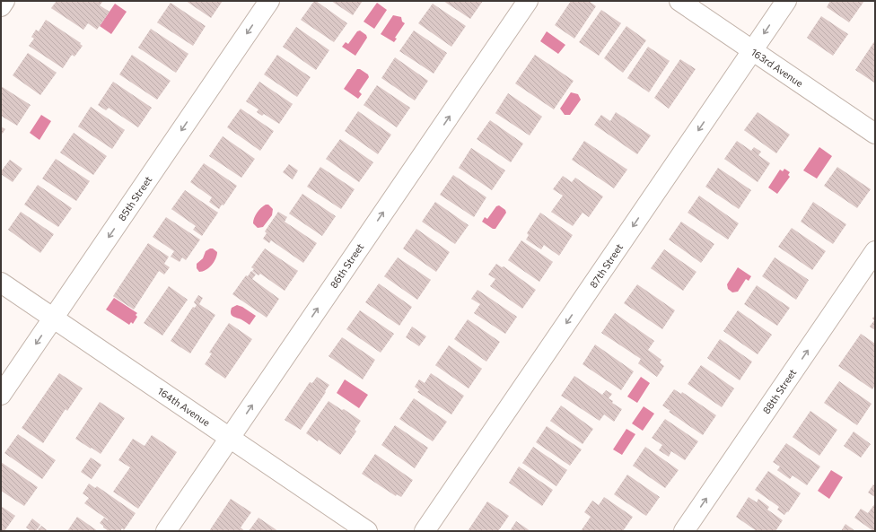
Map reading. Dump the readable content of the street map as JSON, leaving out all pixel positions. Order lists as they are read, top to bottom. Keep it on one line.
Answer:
{"streets":{"street":["163rd Avenue","85th Street","86th Street","87th Street","88th Street","164th Avenue"]},"crossings":[["163rd Avenue","87th Street"],["85th Street","164th Avenue"],["86th Street","164th Avenue"]],"one_way":["85th Street","86th Street","87th Street","88th Street"]}
